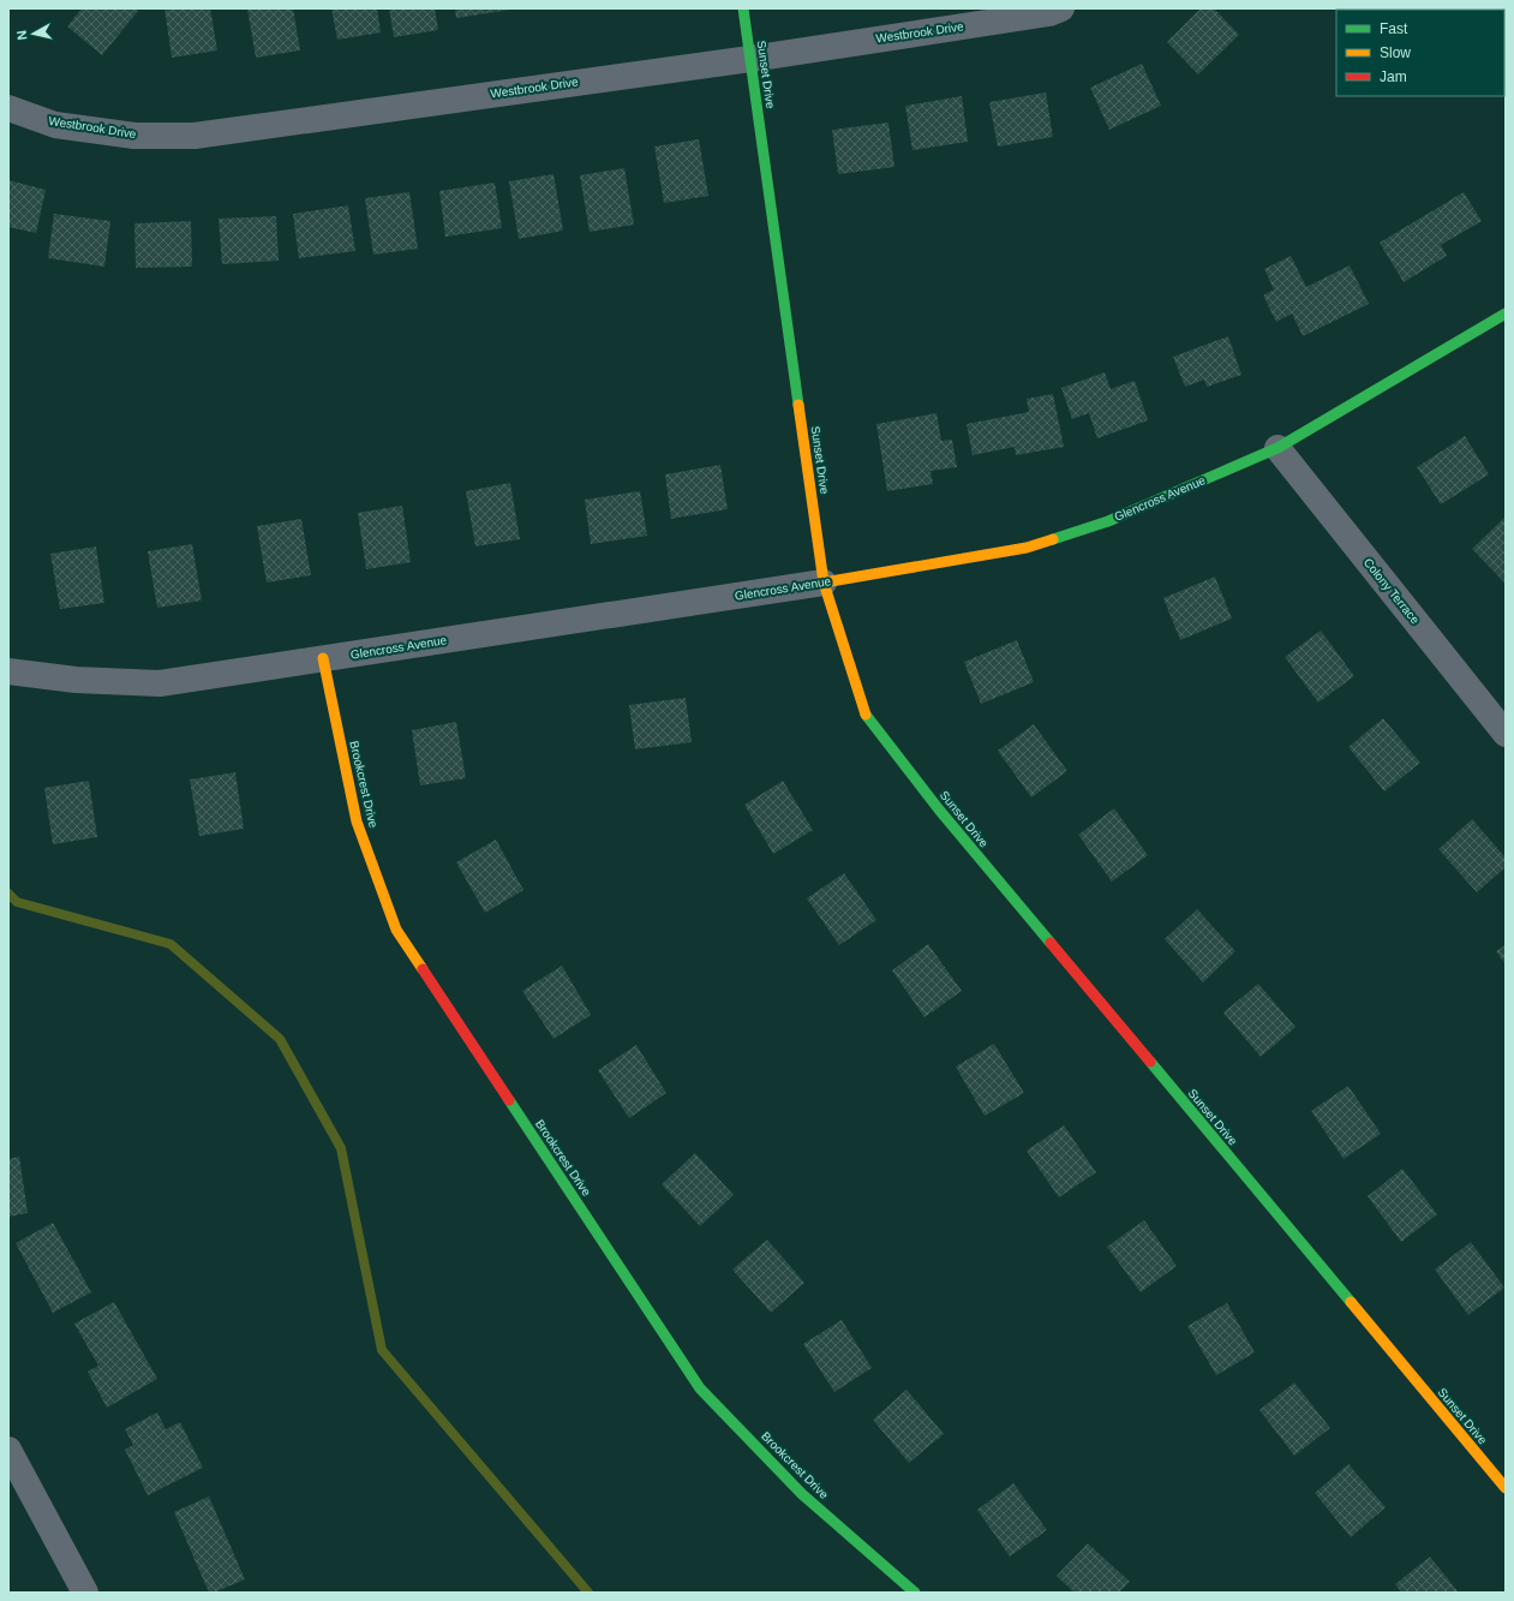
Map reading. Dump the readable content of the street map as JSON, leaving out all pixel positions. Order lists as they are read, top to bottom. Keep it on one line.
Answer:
{"streets":{"street":["Westbrook Drive","Sunset Drive","Glencross Avenue","Colony Terrace","Brookcrest Drive"]},"crossings":[["Westbrook Drive","Sunset Drive"],["Sunset Drive","Glencross Avenue"],["Glencross Avenue","Colony Terrace"],["Glencross Avenue","Brookcrest Drive"]],"legend":["Fast","Slow","Jam"],"north":"left"}
